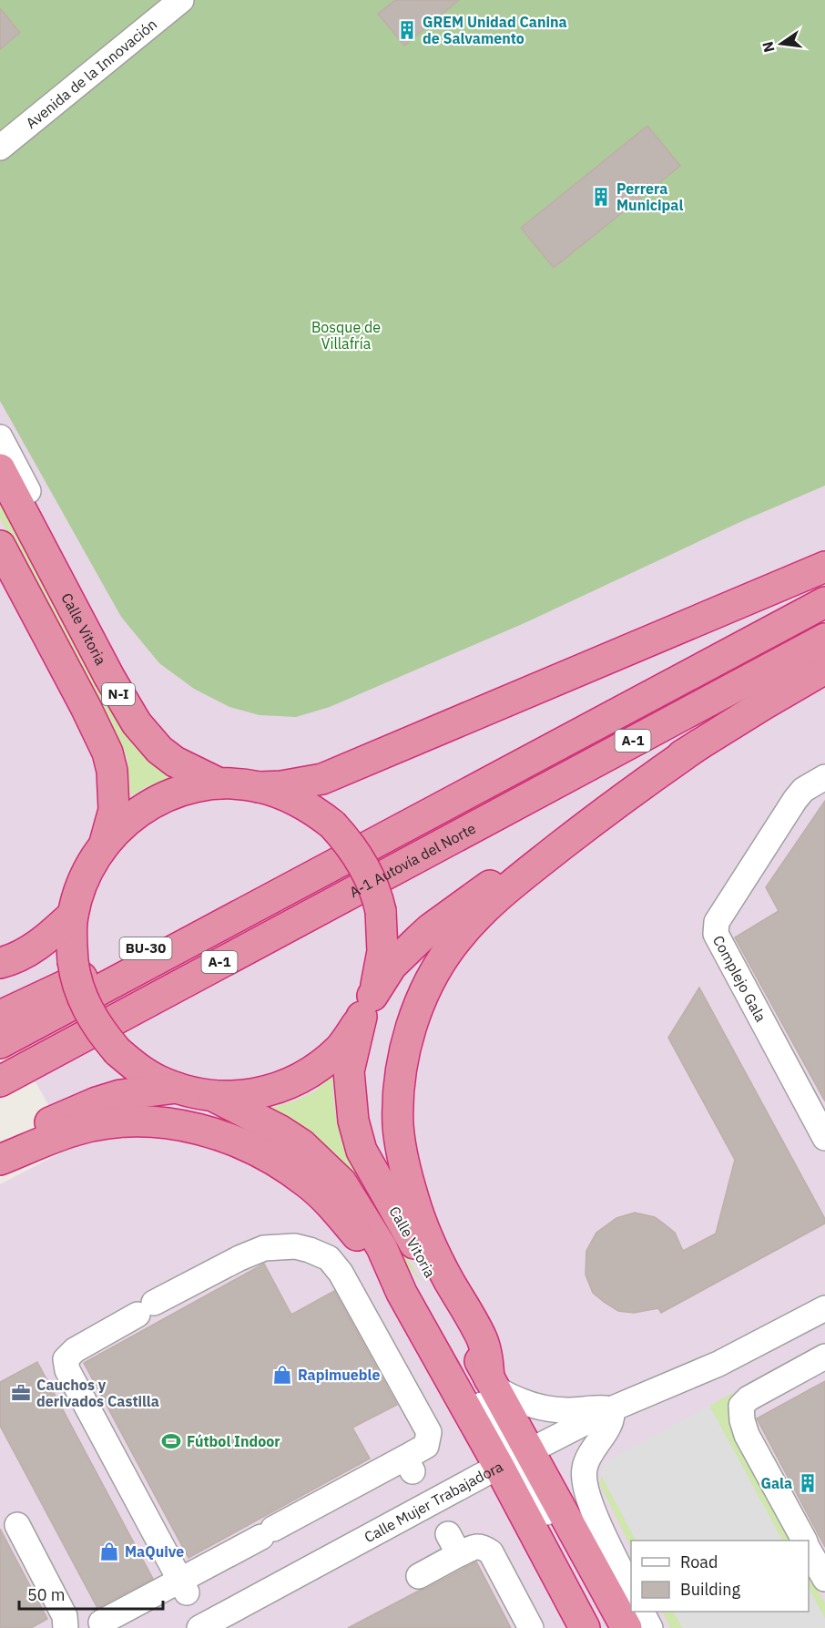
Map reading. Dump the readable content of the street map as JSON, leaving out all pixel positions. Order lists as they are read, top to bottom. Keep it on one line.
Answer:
{"streets":{"highway":["Calle Vitoria","N-I","A-1","A-1 Autovía del Norte","BU-30"],"street":["Avenida de la Innovación","Complejo Gala","Calle Mujer Trabajadora"]},"crossings":[["Calle Vitoria","N-I"],["Calle Vitoria","Calle Mujer Trabajadora"],["A-1","BU-30"]],"parks":["Bosque de Villafría"],"places":{"building":["GREM Unidad Canina de Salvamento","Perrera Municipal","Gala"],"shop":["Rapimueble","MaQuive"],"office":["Cauchos y derivados Castilla"],"sports":["Fútbol Indoor"]},"legend":["Road","Building"],"scale_bar":"50 m","north":"left"}
